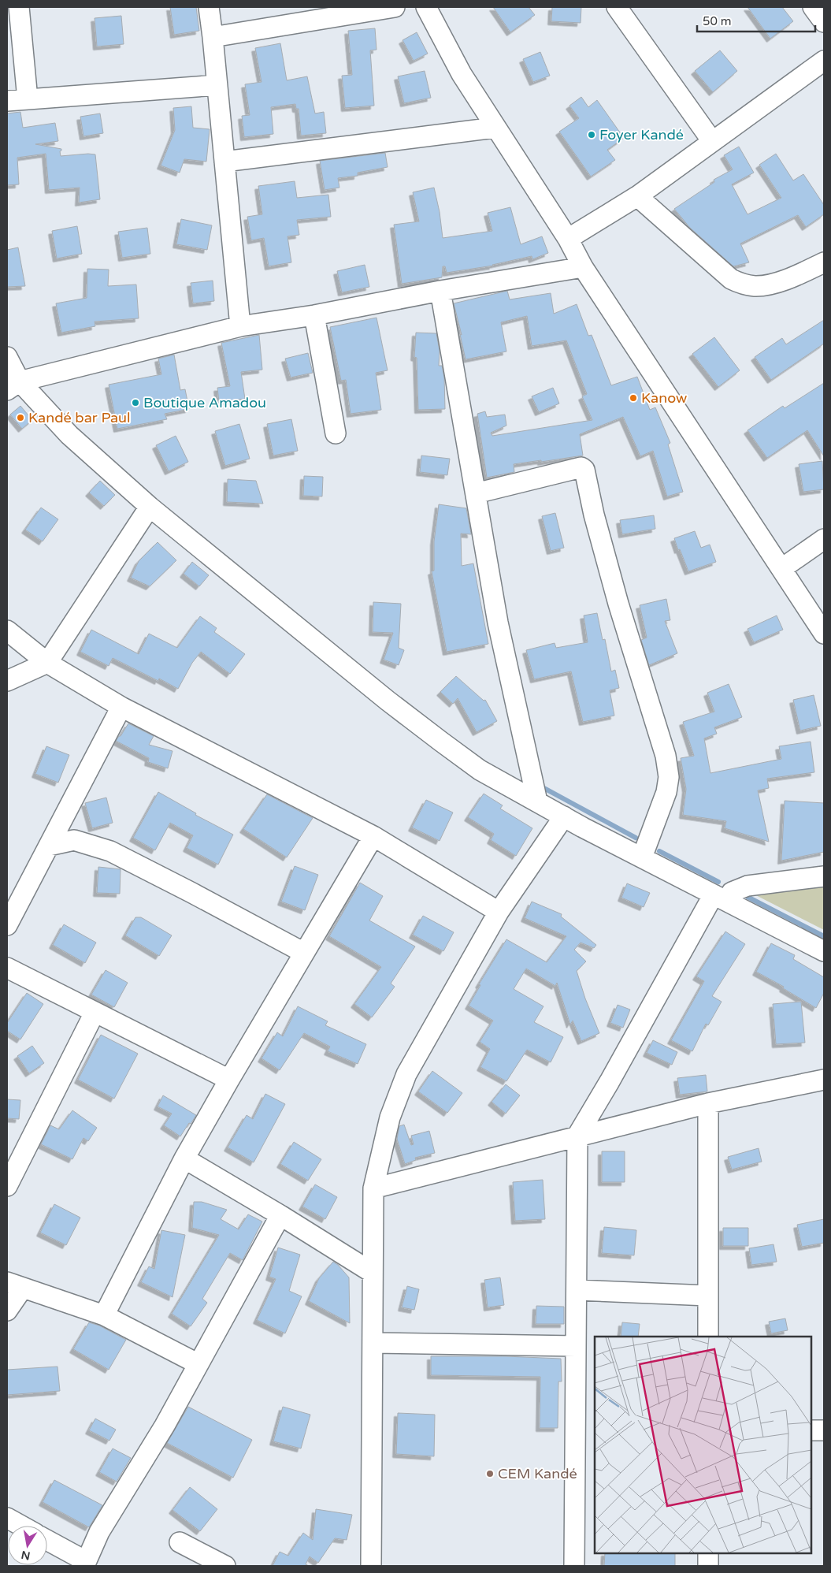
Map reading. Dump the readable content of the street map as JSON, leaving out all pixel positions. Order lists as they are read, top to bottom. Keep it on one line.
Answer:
{"places":["Foyer Kandé","Kanow","Boutique Amadou","Kandé bar Paul","CEM Kandé"],"scale_bar":"50 m","north":"bottom"}
